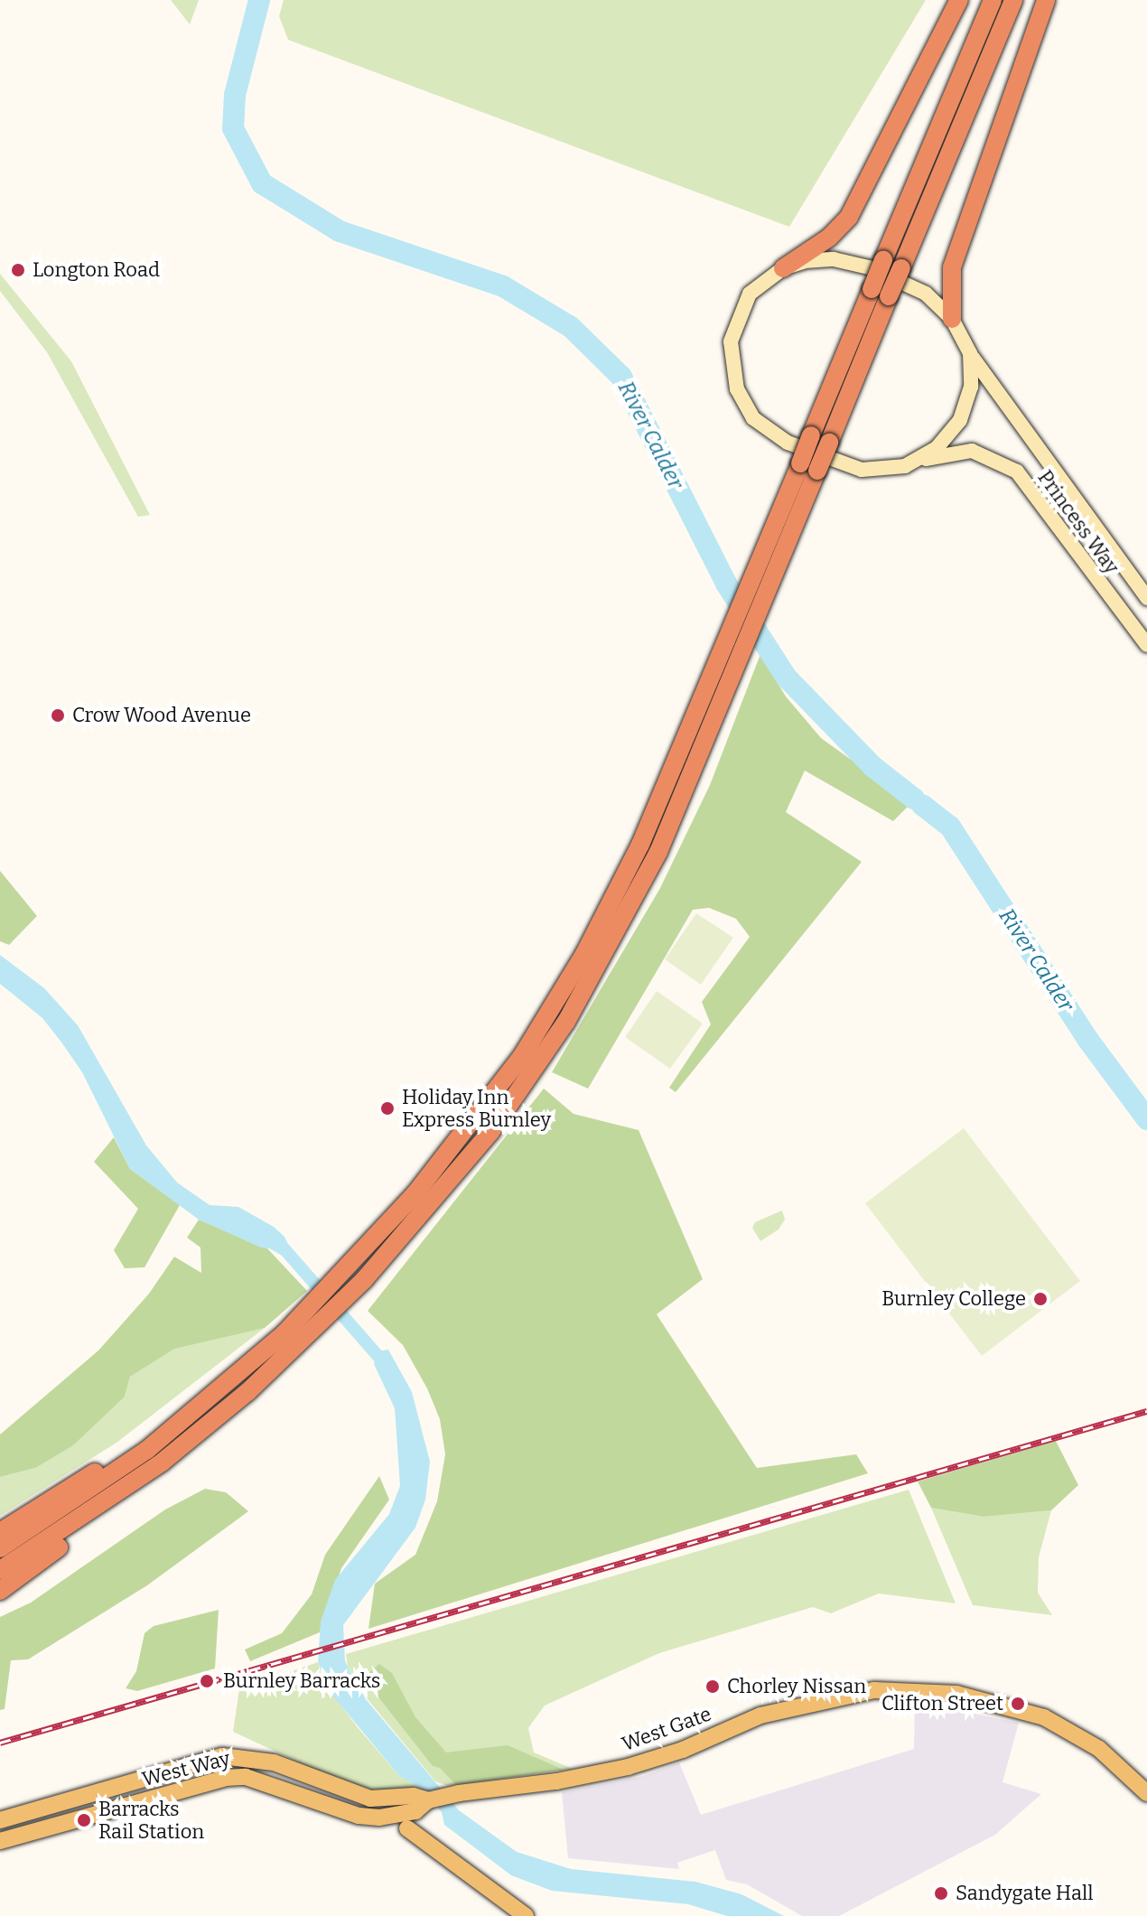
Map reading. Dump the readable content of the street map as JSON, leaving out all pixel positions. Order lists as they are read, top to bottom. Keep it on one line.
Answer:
{"streets":{"main road":["Princess Way","West Gate","West Way"]},"crossings":[["West Gate","West Way"]],"water":["River Calder"],"places":["Longton Road","Crow Wood Avenue","Holiday Inn Express Burnley","Burnley College","Burnley Barracks","Chorley Nissan","Clifton Street","Barracks Rail Station","Sandygate Hall"]}
